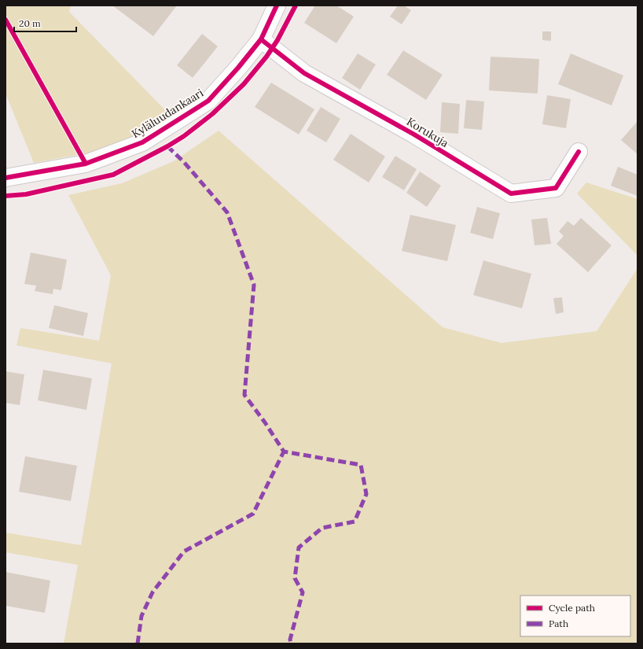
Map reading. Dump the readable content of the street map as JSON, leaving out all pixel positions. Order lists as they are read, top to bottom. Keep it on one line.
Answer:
{"streets":{"street":["Kyläluudankaari","Korukuja"]},"crossings":[["Kyläluudankaari","Korukuja"]],"legend":["Cycle path","Path"],"scale_bar":"20 m"}
